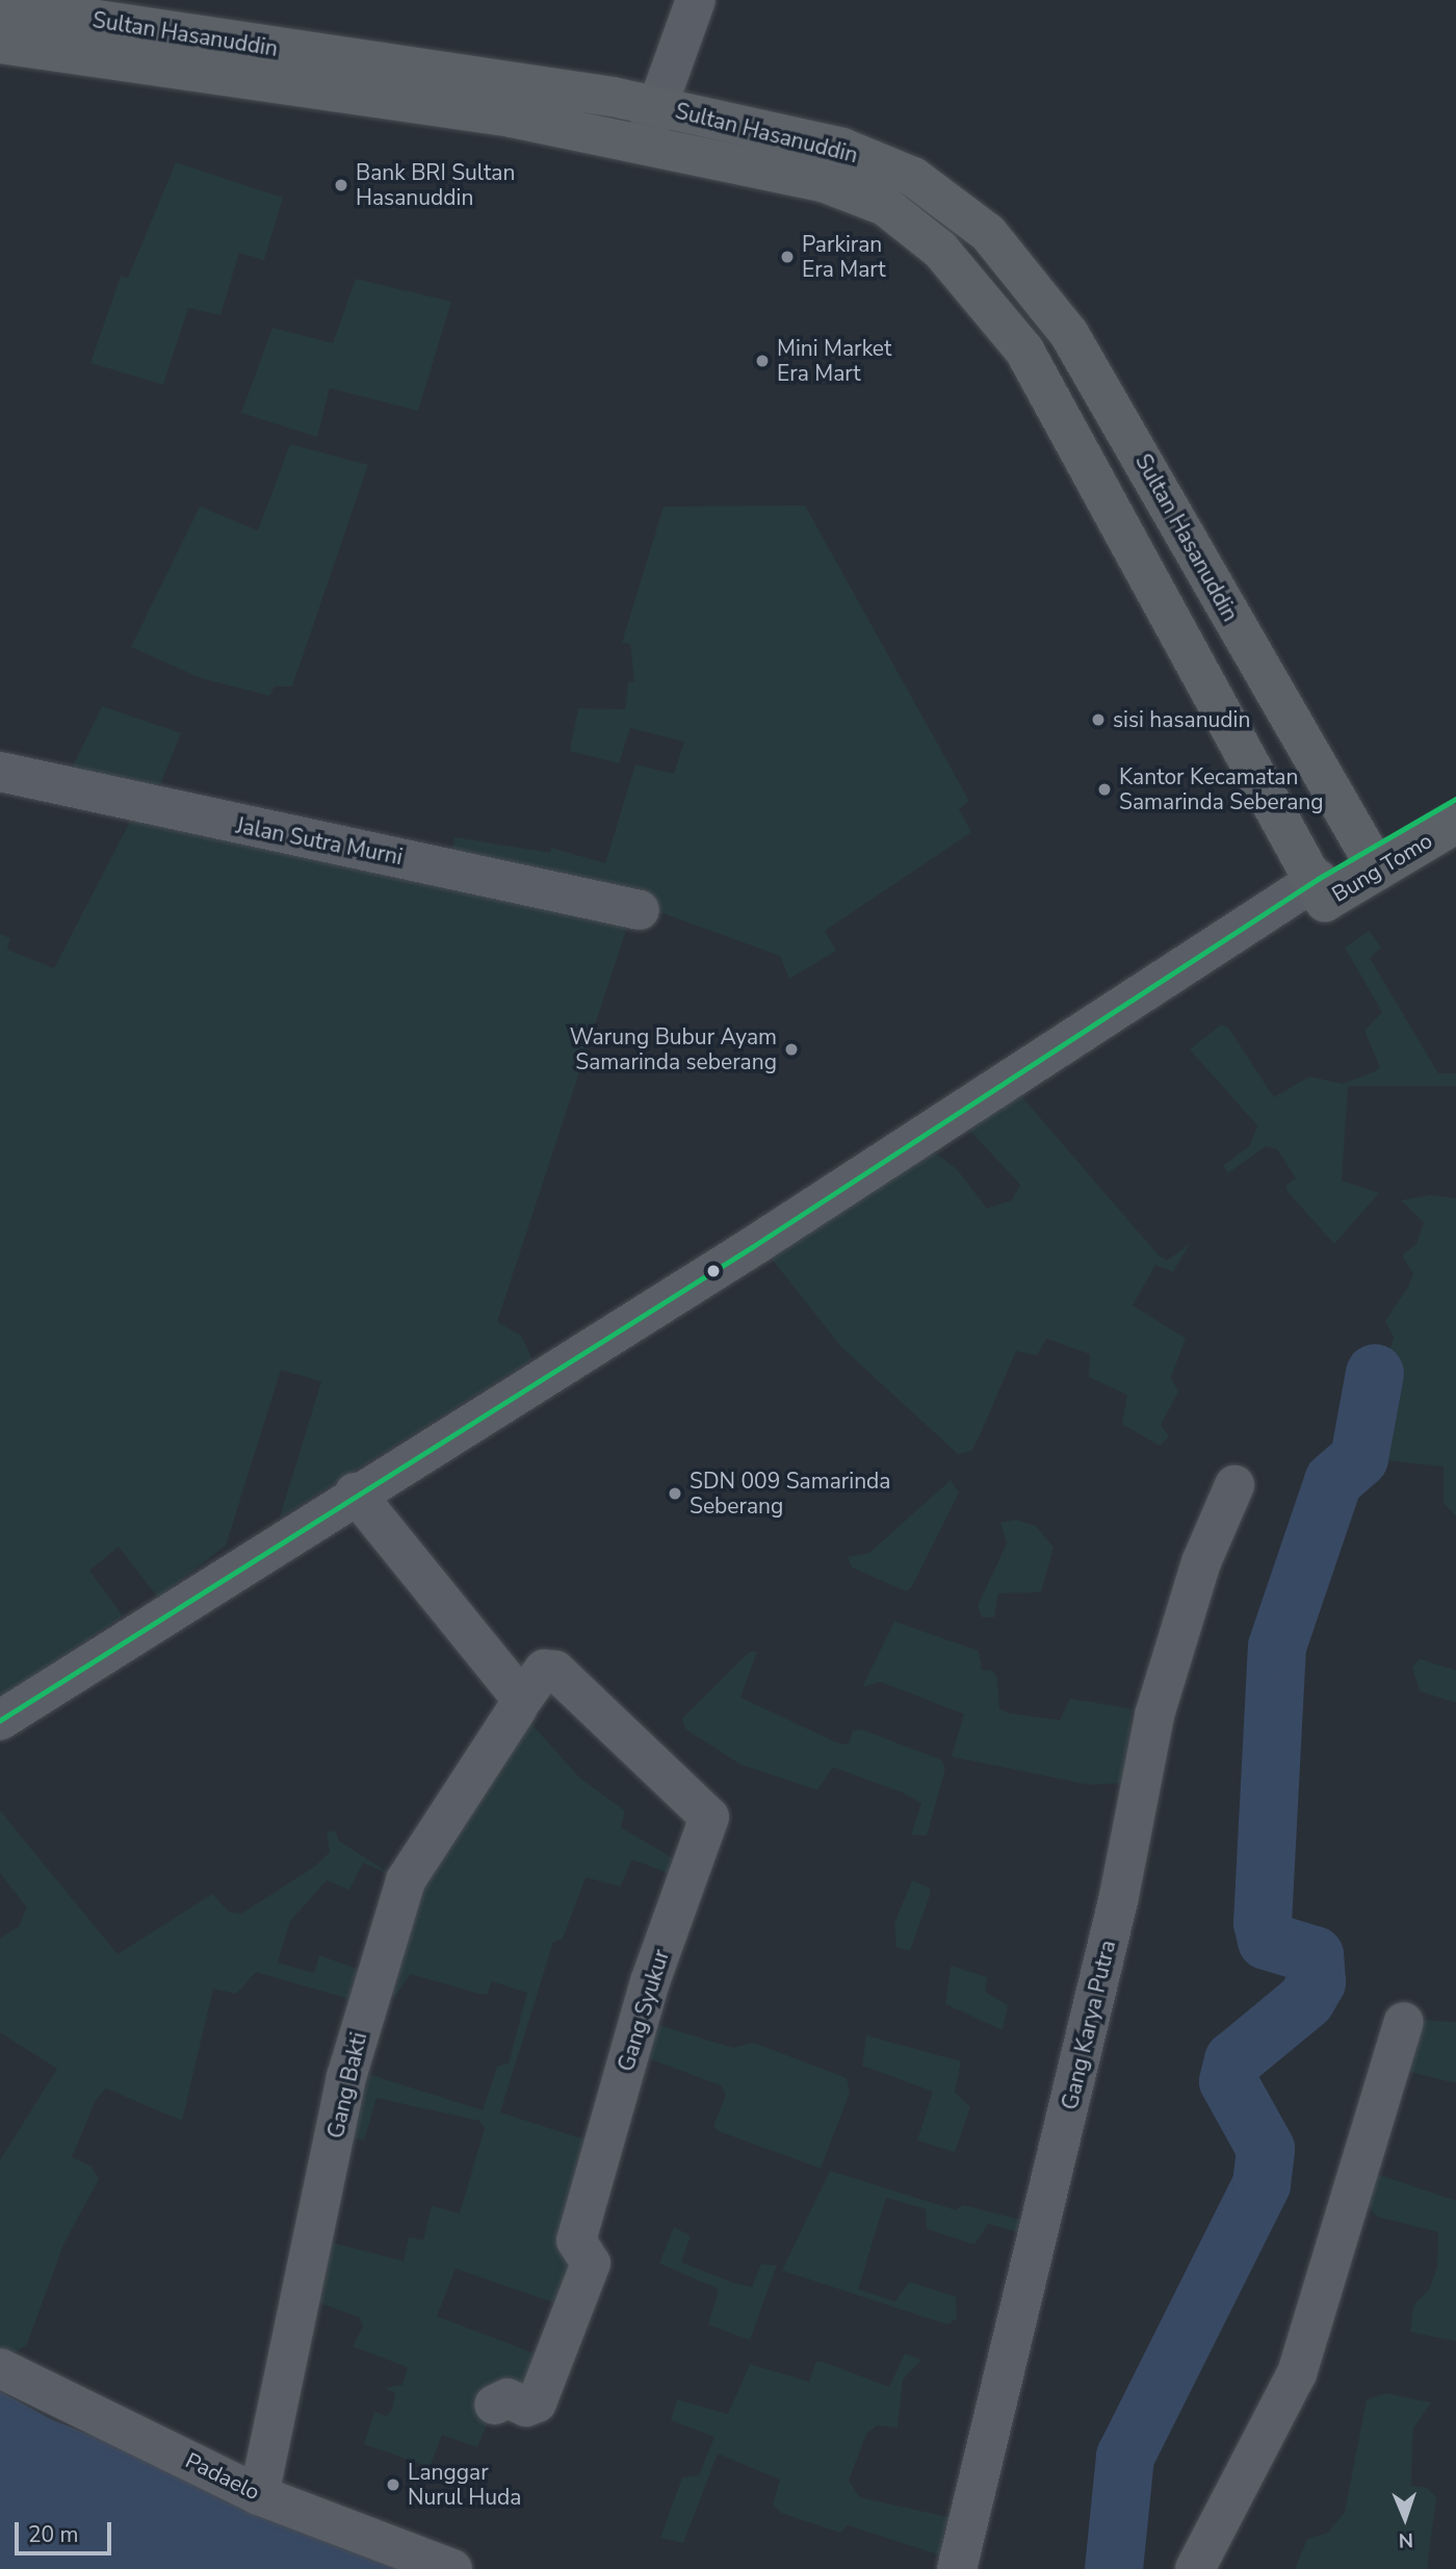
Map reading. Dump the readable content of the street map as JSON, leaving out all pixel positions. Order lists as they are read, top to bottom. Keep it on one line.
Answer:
{"streets":{"main road":["Sultan Hasanuddin","Bung Tomo"],"street":["Jalan Sutra Murni","Gang Syukur","Gang Karya Putra","Gang Bakti","Padaelo"]},"crossings":[["Sultan Hasanuddin","Bung Tomo"],["Gang Syukur","Gang Bakti"],["Gang Bakti","Padaelo"]],"places":["Bank BRI Sultan Hasanuddin","Parkiran Era Mart","Mini Market Era Mart","sisi hasanudin","Kantor Kecamatan Samarinda Seberang","Warung Bubur Ayam Samarinda seberang","SDN 009 Samarinda Seberang","Langgar Nurul Huda"],"scale_bar":"20 m","north":"bottom"}
